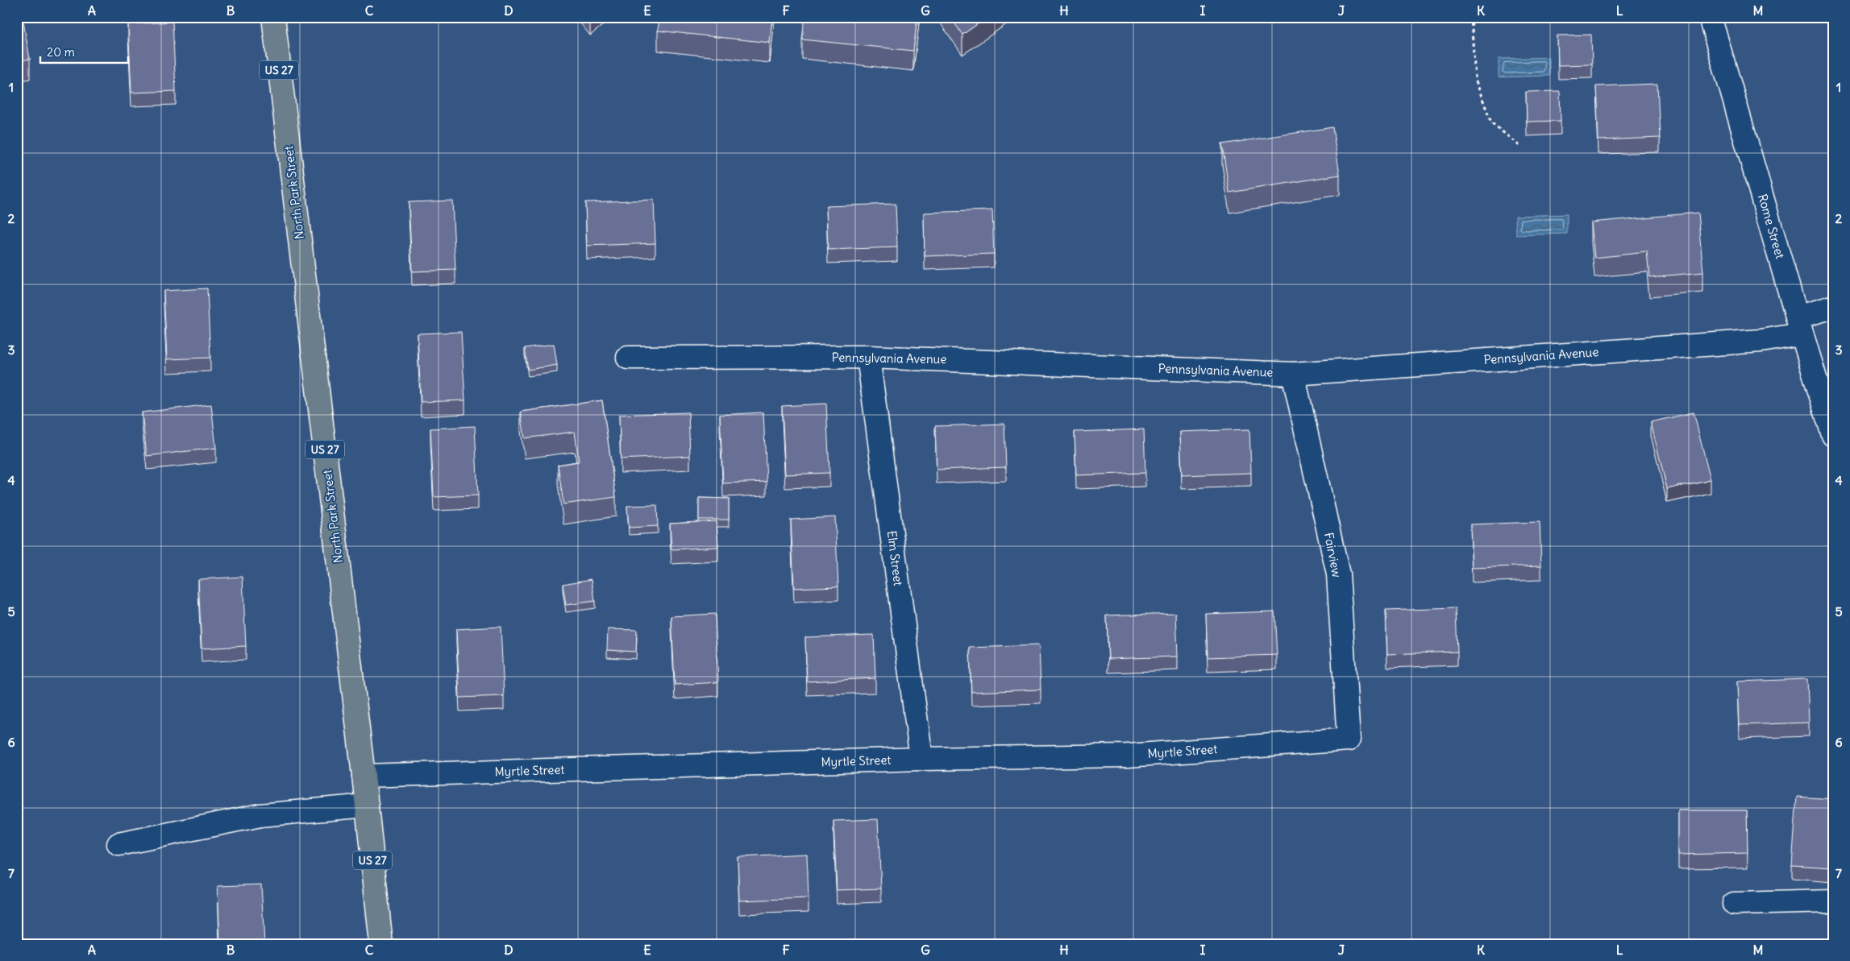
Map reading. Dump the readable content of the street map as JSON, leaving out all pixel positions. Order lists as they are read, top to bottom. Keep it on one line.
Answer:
{"streets":{"main road":["US 27","North Park Street"],"street":["Rome Street","Pennsylvania Avenue","Fairview","Elm Street","Myrtle Street"]},"crossings":[["North Park Street","Myrtle Street"],["Rome Street","Pennsylvania Avenue"],["Pennsylvania Avenue","Fairview"],["Pennsylvania Avenue","Elm Street"],["Fairview","Myrtle Street"],["Elm Street","Myrtle Street"]],"scale_bar":"20 m","grid":{"columns":["A","B","C","D","E","F","G","H","I","J","K","L","M"],"rows":["1","2","3","4","5","6","7"]}}
